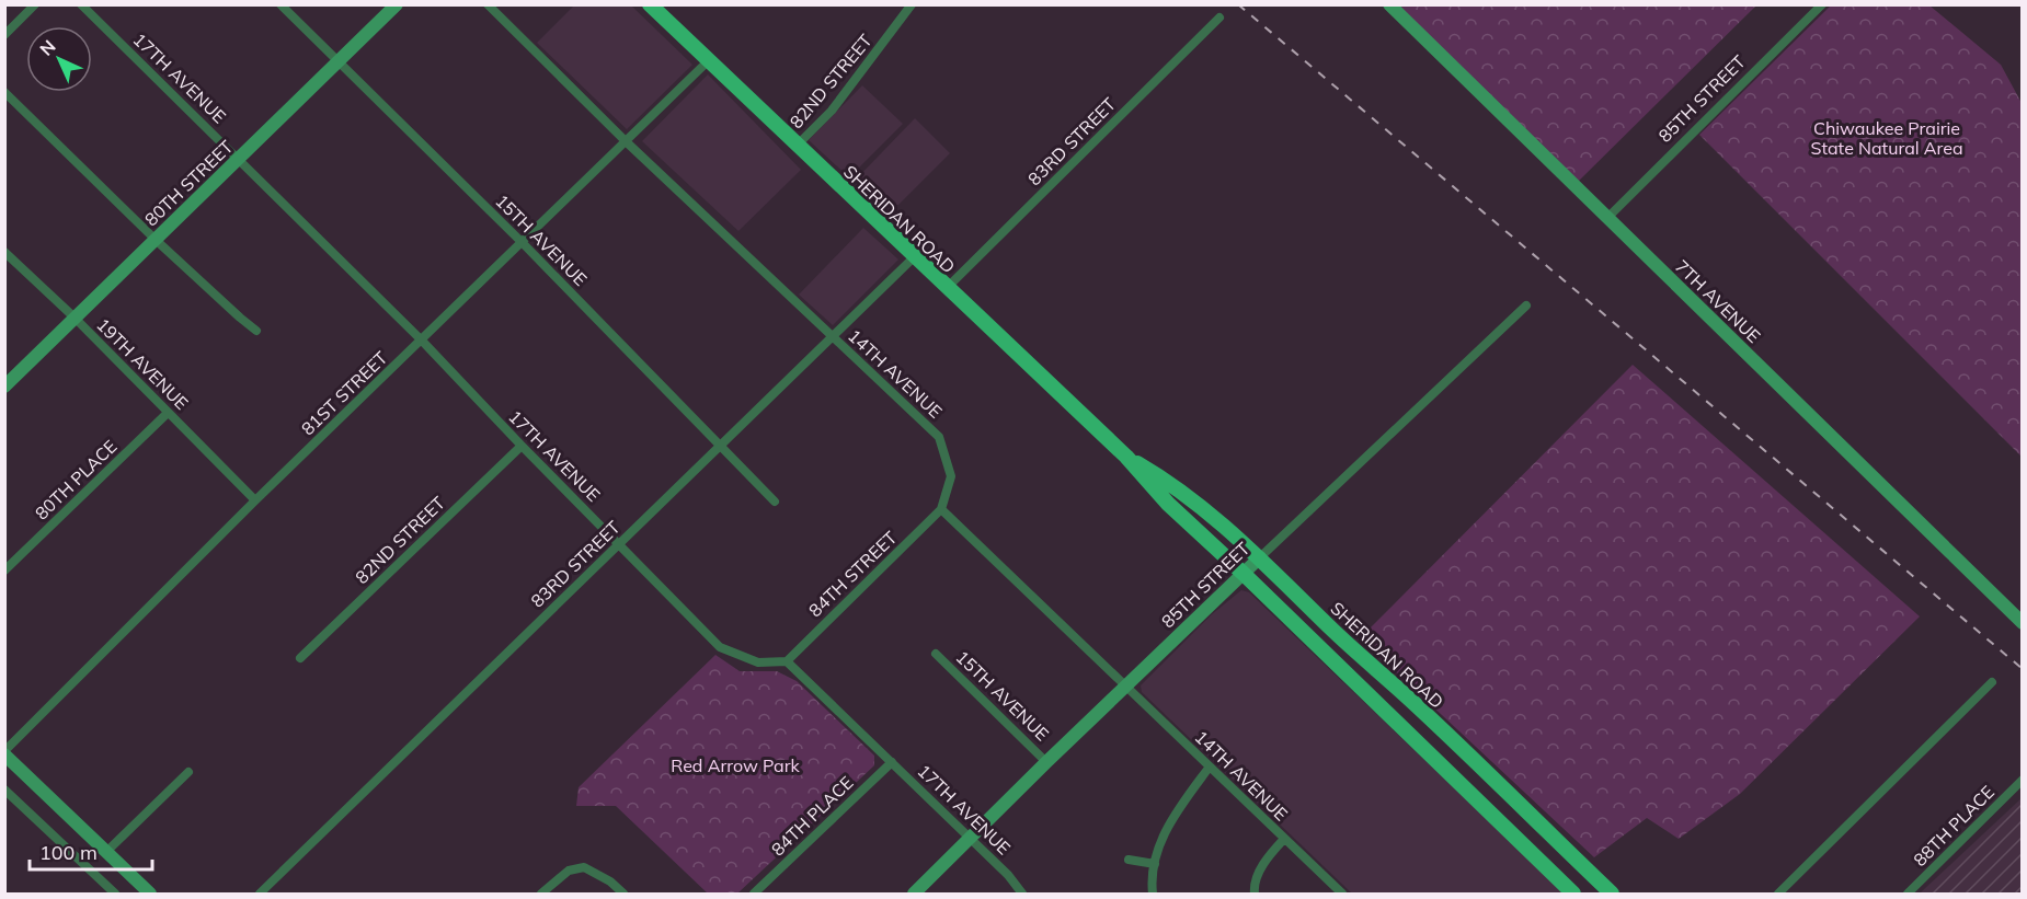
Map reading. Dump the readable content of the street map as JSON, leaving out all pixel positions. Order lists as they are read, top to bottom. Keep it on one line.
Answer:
{"streets":{"main road":["SHERIDAN ROAD"],"street":["17TH AVENUE","82ND STREET","85TH STREET","83RD STREET","80TH STREET","15TH AVENUE","7TH AVENUE","19TH AVENUE","14TH AVENUE","81ST STREET","80TH PLACE","84TH STREET","84TH PLACE","88TH PLACE"]},"crossings":[["17TH AVENUE","82ND STREET"],["17TH AVENUE","85TH STREET"],["17TH AVENUE","83RD STREET"],["17TH AVENUE","80TH STREET"],["17TH AVENUE","81ST STREET"],["17TH AVENUE","84TH STREET"],["17TH AVENUE","84TH PLACE"],["82ND STREET","SHERIDAN ROAD"],["85TH STREET","SHERIDAN ROAD"],["85TH STREET","15TH AVENUE"],["85TH STREET","7TH AVENUE"],["85TH STREET","14TH AVENUE"],["83RD STREET","SHERIDAN ROAD"],["83RD STREET","15TH AVENUE"],["83RD STREET","14TH AVENUE"],["80TH STREET","15TH AVENUE"],["80TH STREET","19TH AVENUE"],["SHERIDAN ROAD","81ST STREET"],["15TH AVENUE","81ST STREET"],["19TH AVENUE","81ST STREET"],["19TH AVENUE","80TH PLACE"],["14TH AVENUE","81ST STREET"],["14TH AVENUE","84TH STREET"]],"parks":["Chiwaukee Prairie State Natural Area","Red Arrow Park"],"scale_bar":"100 m","north":"top left"}
